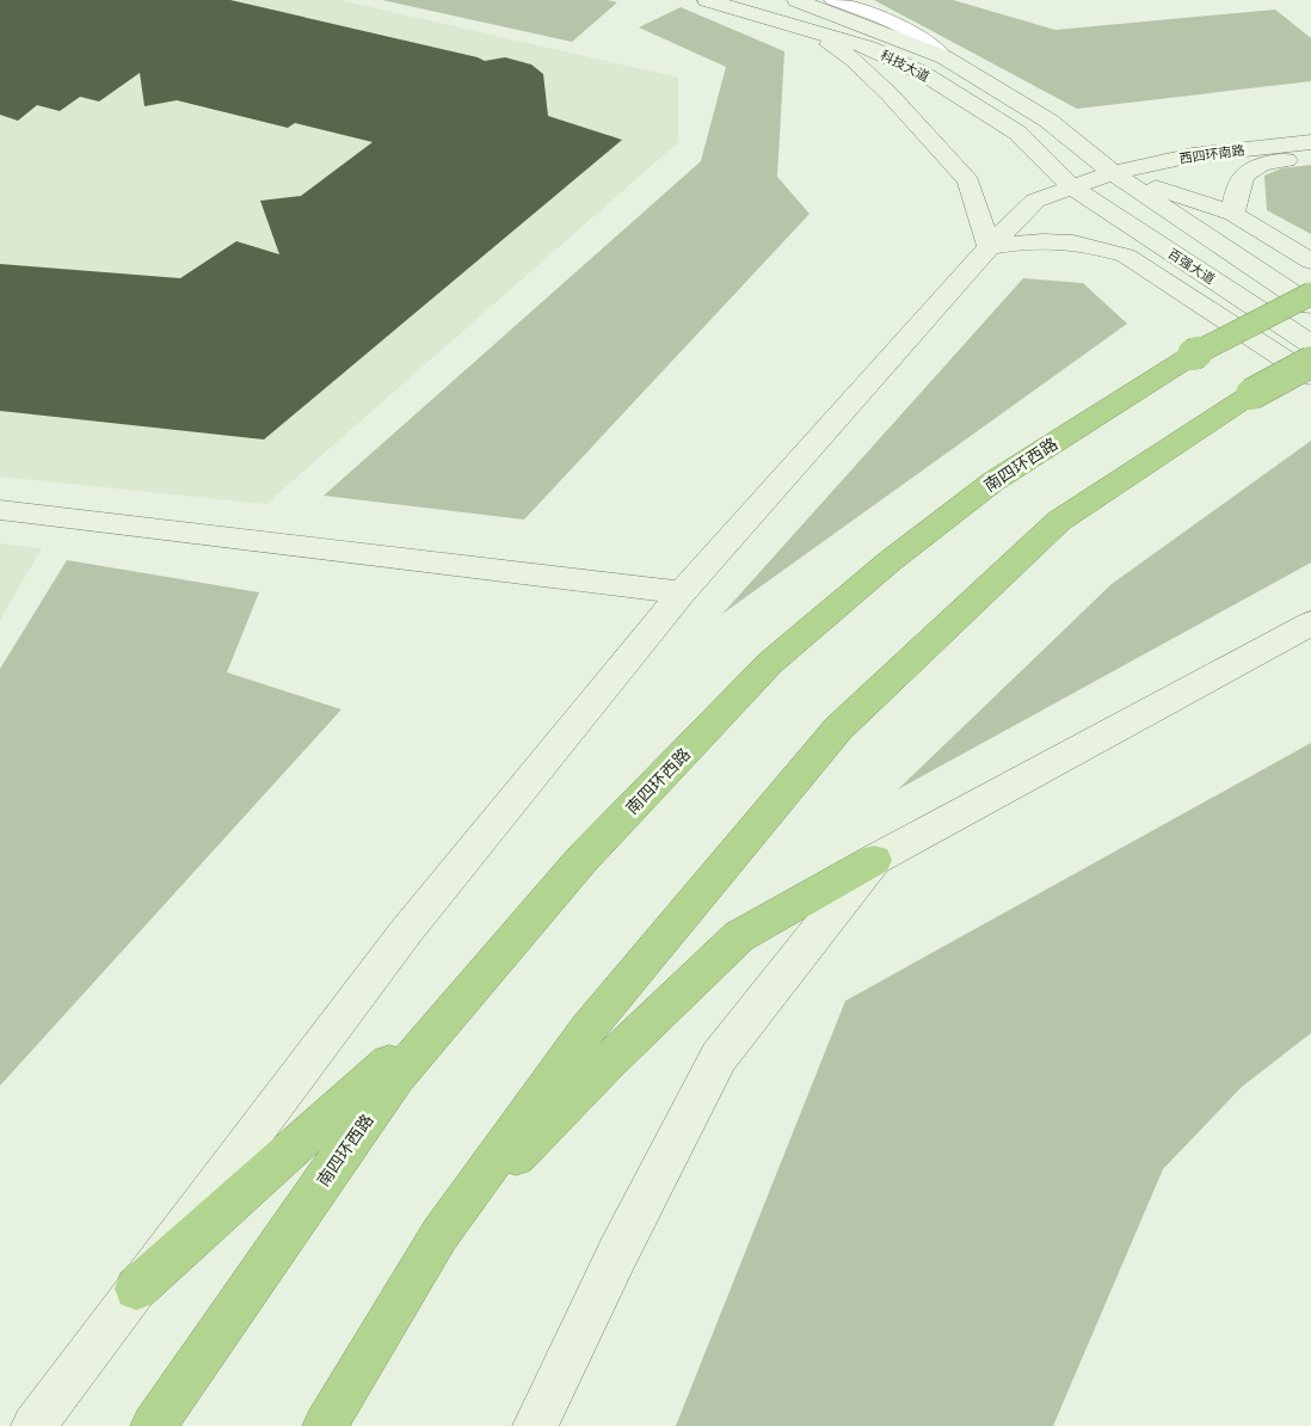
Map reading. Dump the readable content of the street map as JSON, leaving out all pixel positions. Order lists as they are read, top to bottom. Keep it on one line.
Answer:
{"streets":{"highway":["南四环西路"],"main road":["科技大道","西四环南路","百强大道"]},"crossings":[["科技大道","西四环南路"],["科技大道","百强大道"],["西四环南路","百强大道"]]}
